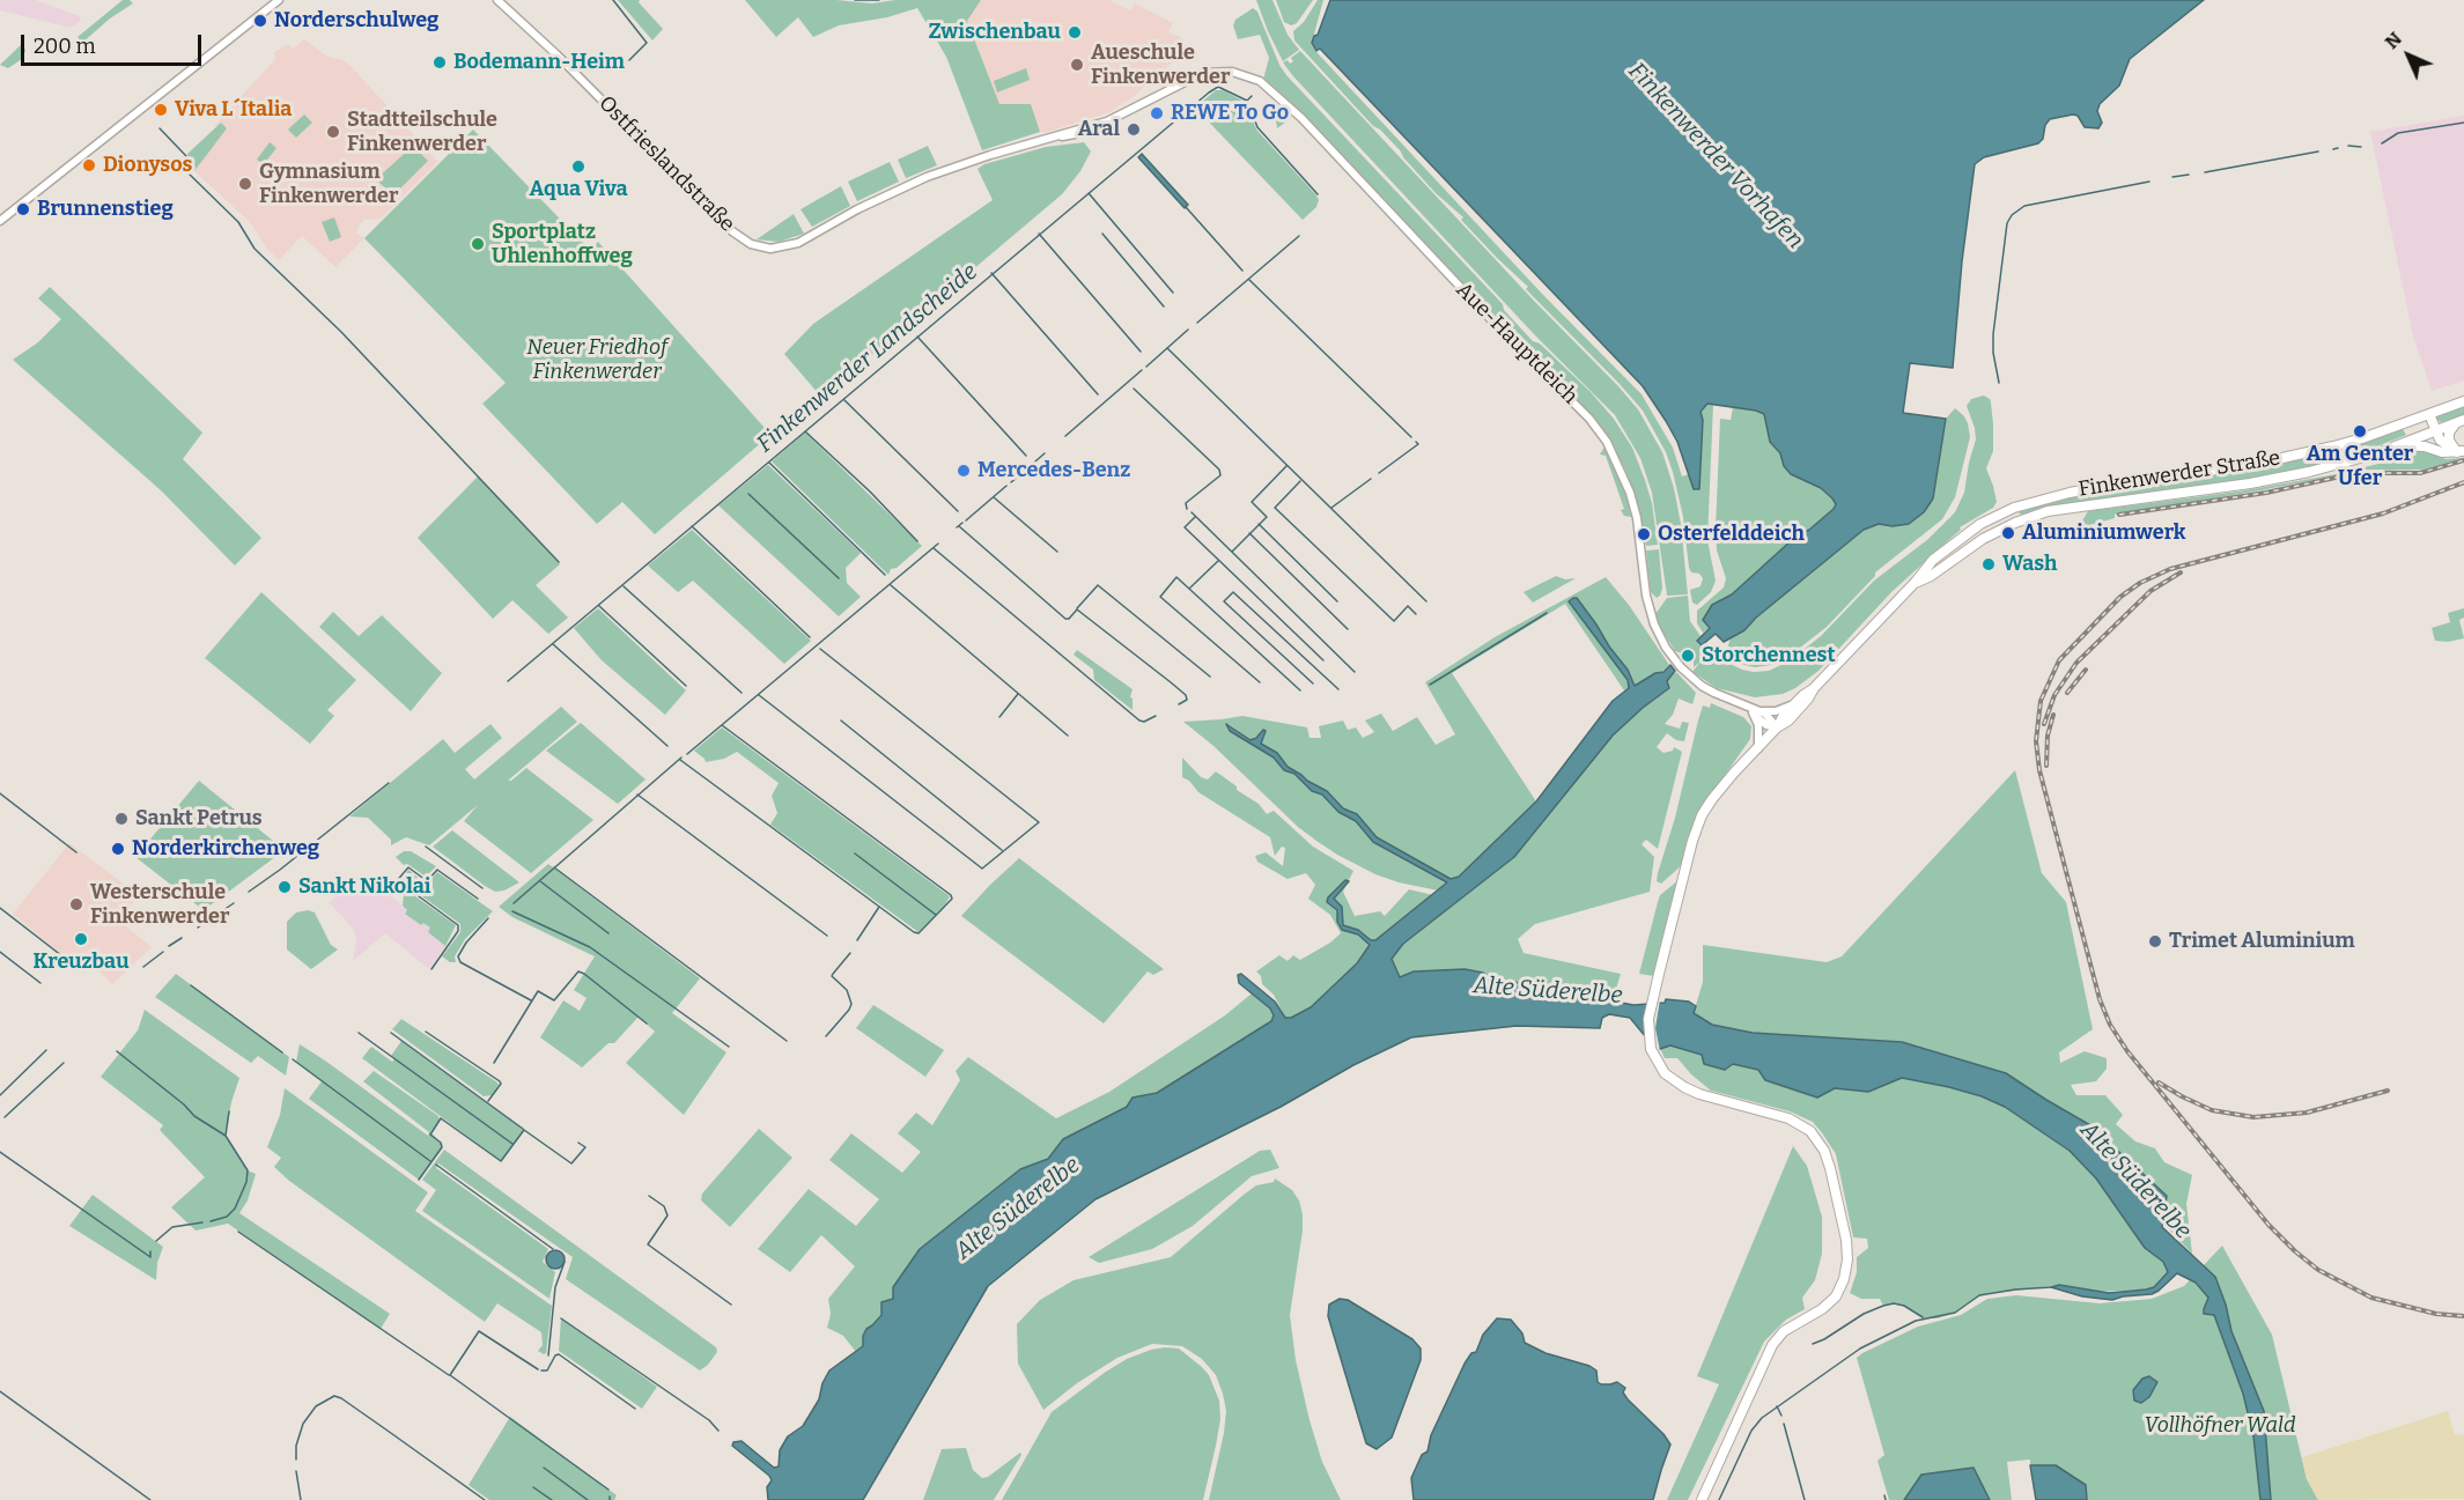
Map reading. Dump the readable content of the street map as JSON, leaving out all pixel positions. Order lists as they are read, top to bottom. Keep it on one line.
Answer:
{"streets":{"main road":["Finkenwerder Straße"],"street":["Ostfrieslandstraße","Aue-Hauptdeich"]},"crossings":[["Ostfrieslandstraße","Aue-Hauptdeich"]],"water":["Finkenwerder Vorhafen","Finkenwerder Landscheide","Alte Süderelbe"],"parks":["Neuer Friedhof Finkenwerder","Vollhöfner Wald"],"places":["Norderschulweg","Zwischenbau","Bodemann-Heim","Aueschule Finkenwerder","Viva L´Italia","REWE To Go","Aral","Stadtteilschule Finkenwerder","Dionysos","Aqua Viva","Gymnasium Finkenwerder","Brunnenstieg","Sportplatz Uhlenhoffweg","Am Genter Ufer","Mercedes-Benz","Aluminiumwerk","Osterfelddeich","Wash","Storchennest","Sankt Petrus","Norderkirchenweg","Sankt Nikolai","Westerschule Finkenwerder","Kreuzbau","Trimet Aluminium"],"scale_bar":"200 m","north":"top left"}
